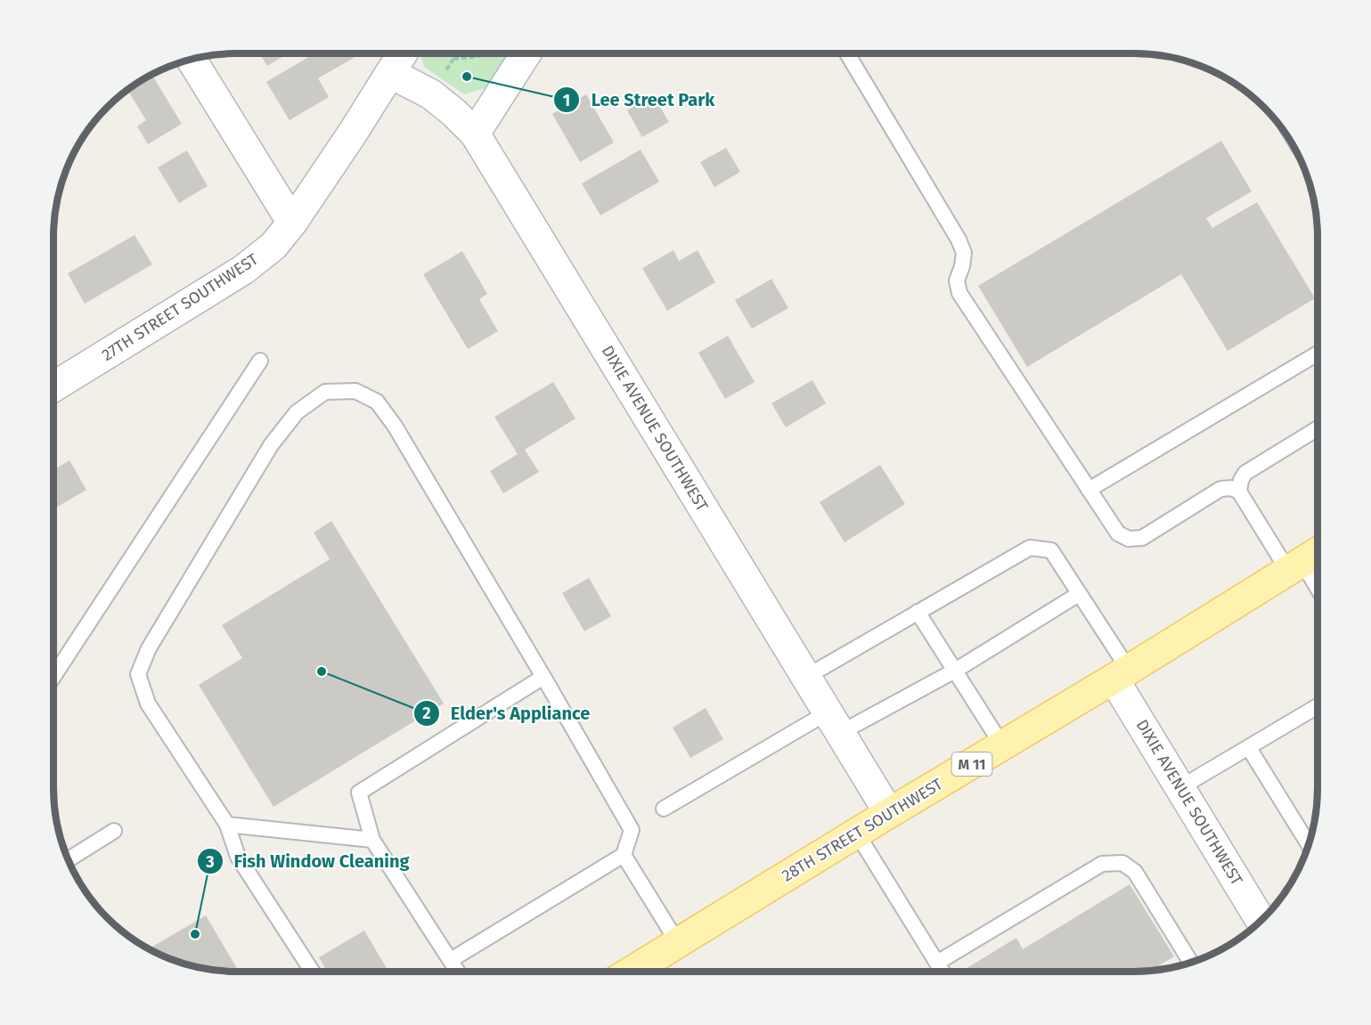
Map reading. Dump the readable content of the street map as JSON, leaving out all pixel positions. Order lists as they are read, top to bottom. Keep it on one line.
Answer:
{"streets":{"main road":["M 11","28TH STREET SOUTHWEST"],"street":["27TH STREET SOUTHWEST","DIXIE AVENUE SOUTHWEST"]},"crossings":[["27TH STREET SOUTHWEST","DIXIE AVENUE SOUTHWEST"],["DIXIE AVENUE SOUTHWEST","28TH STREET SOUTHWEST"]],"places":["Lee Street Park","Elder's Appliance","Fish Window Cleaning"]}
